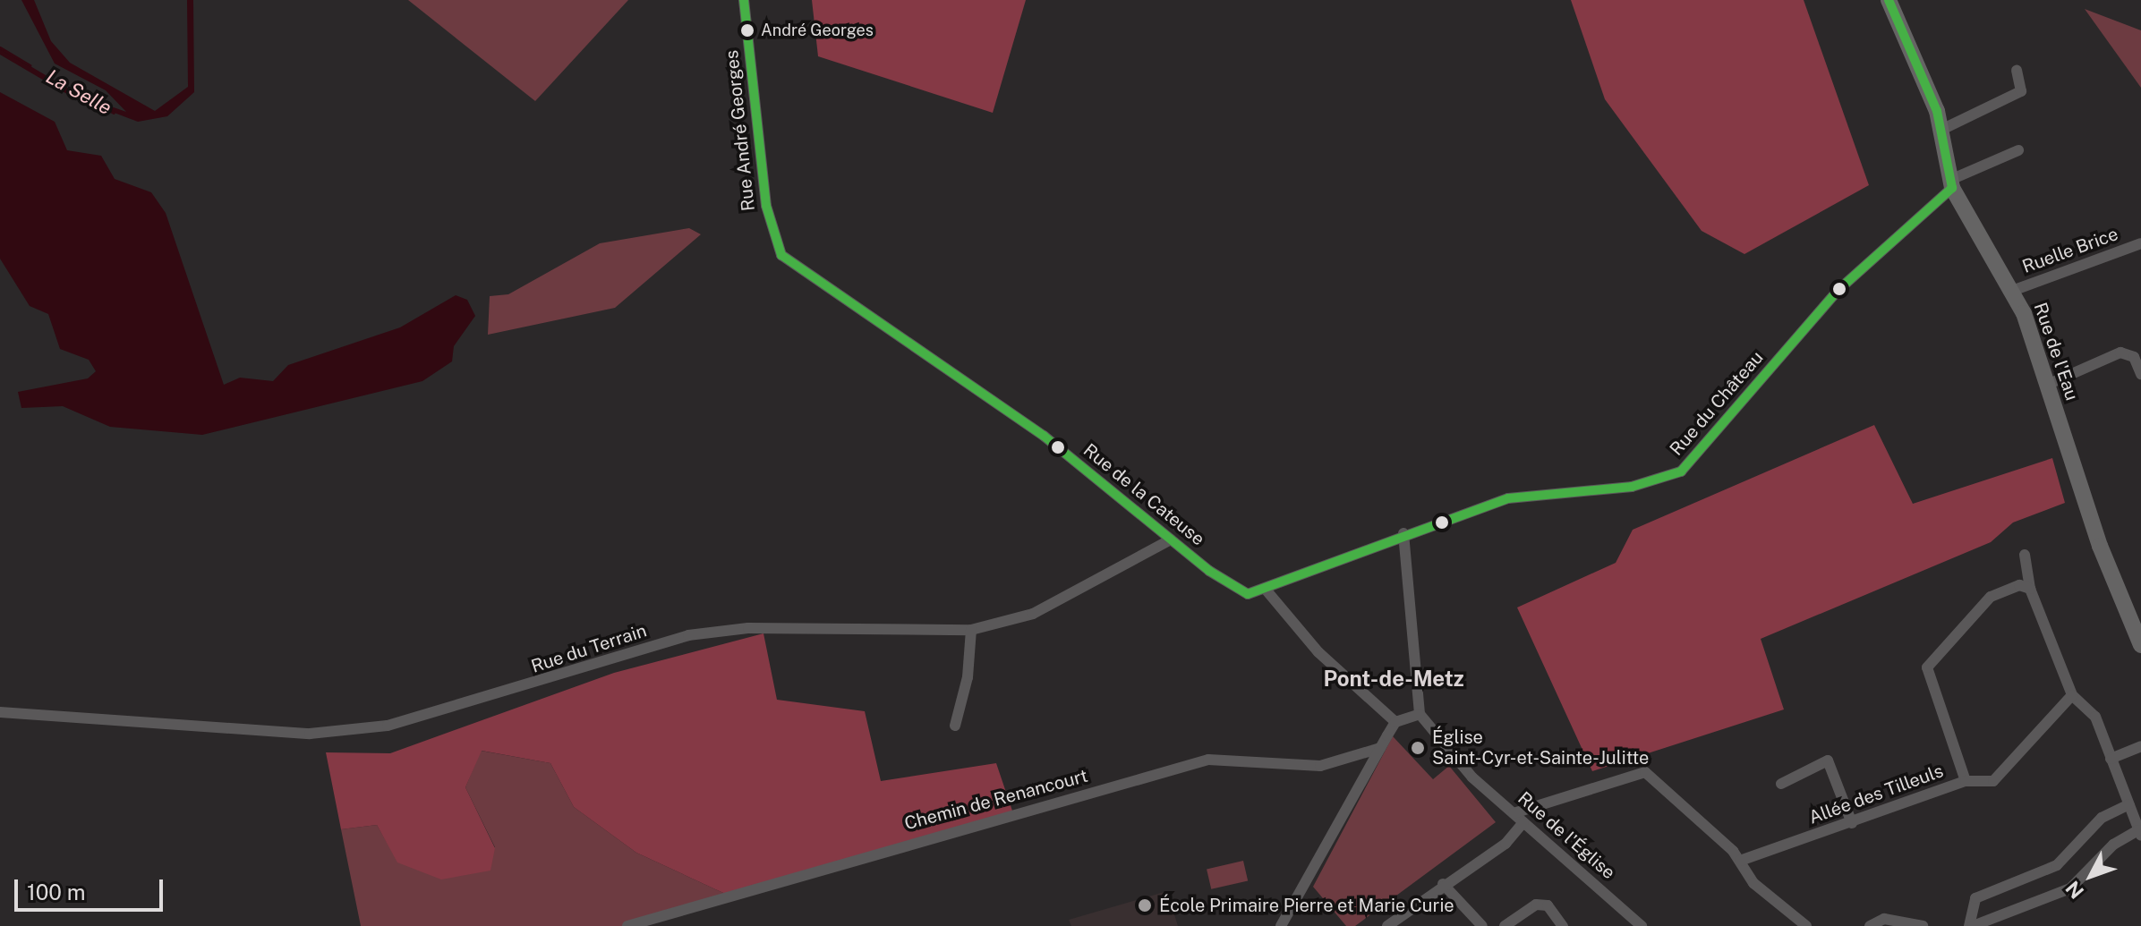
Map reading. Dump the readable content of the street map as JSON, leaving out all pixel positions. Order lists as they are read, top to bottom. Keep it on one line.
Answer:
{"streets":{"street":["Rue André Georges","Ruelle Brice","Rue de l'Eau","Rue du Château","Rue de la Cateuse","Rue du Terrain","Allée des Tilleuls","Chemin de Renancourt","Rue de l'Église"]},"crossings":[["Rue André Georges","Rue de la Cateuse"],["Ruelle Brice","Rue de l'Eau"],["Rue de l'Eau","Rue du Château"],["Rue du Château","Rue de la Cateuse"],["Rue de la Cateuse","Rue du Terrain"]],"districts":["Pont-de-Metz"],"water":["La Selle"],"places":["André Georges","Église Saint-Cyr-et-Sainte-Julitte","École Primaire Pierre et Marie Curie"],"scale_bar":"100 m","north":"bottom left"}
